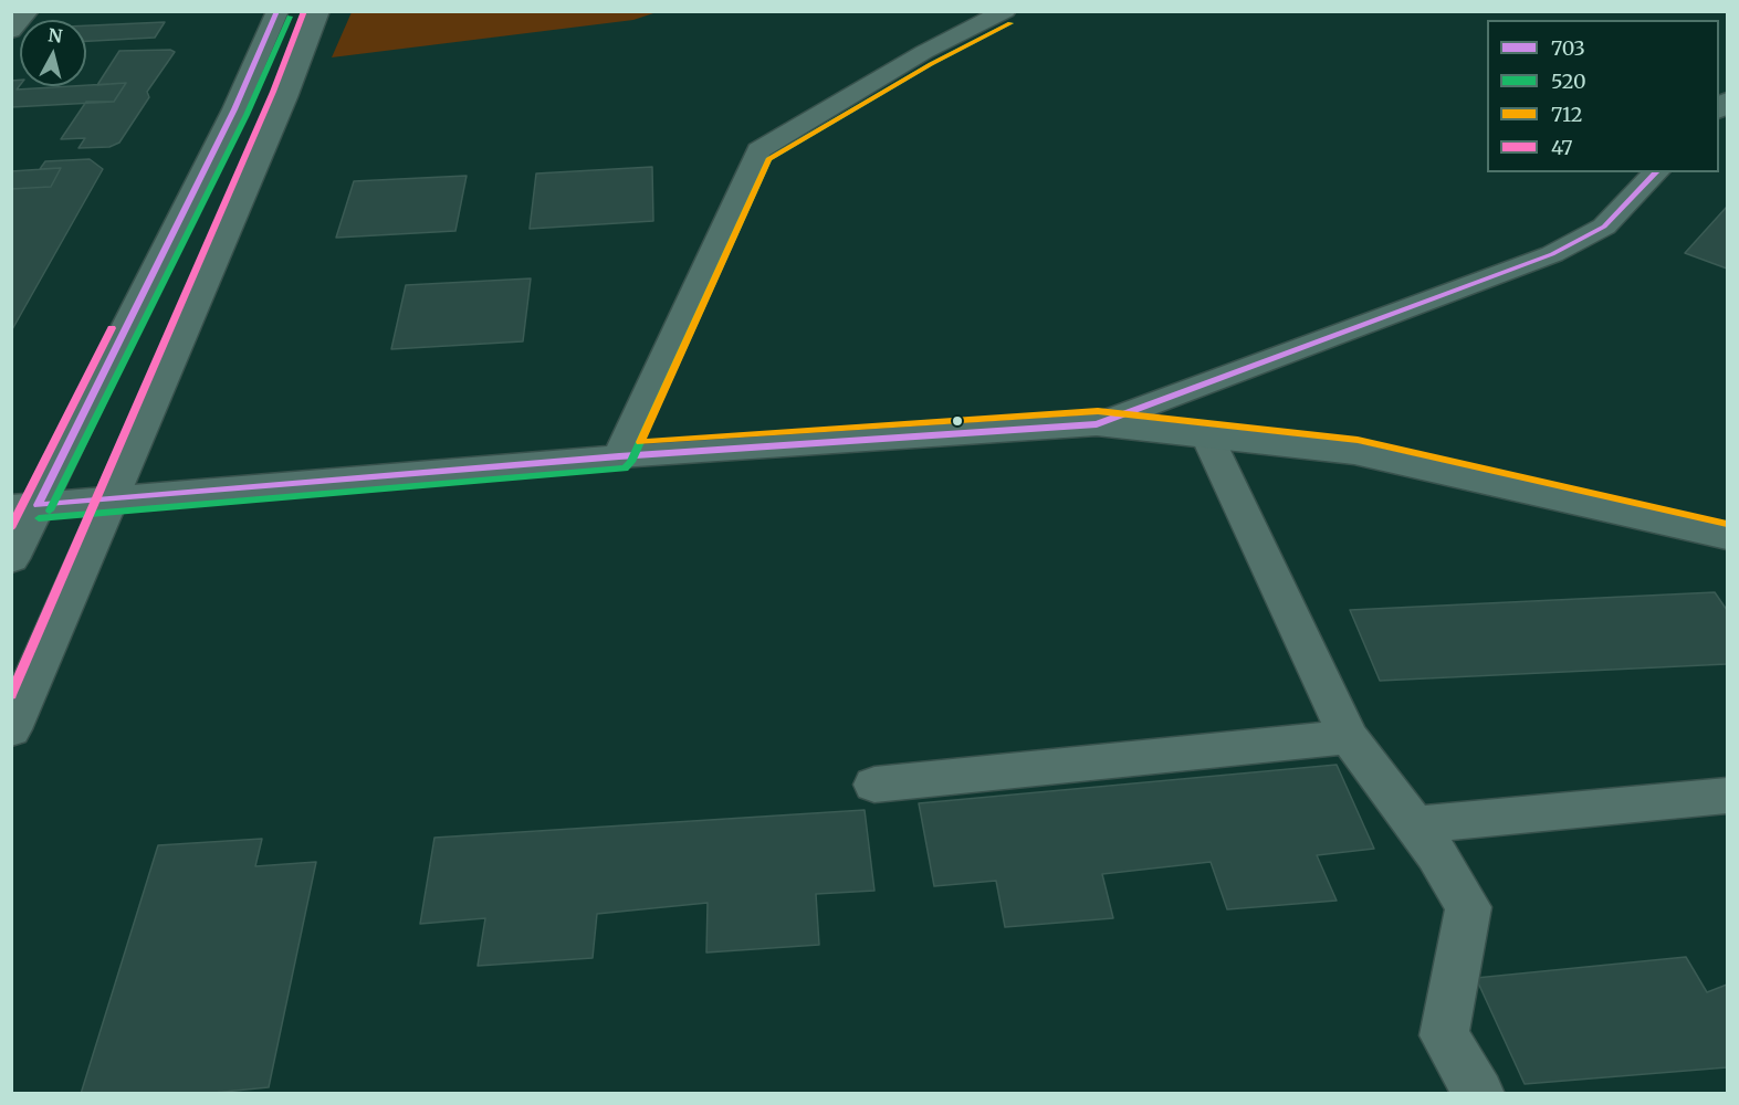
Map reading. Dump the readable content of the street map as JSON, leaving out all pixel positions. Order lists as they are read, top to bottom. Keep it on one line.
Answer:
{"lines":["transit line 703","transit line 47","transit line 520","transit line 712"],"legend":["703","520","712","47"],"north":"top"}
